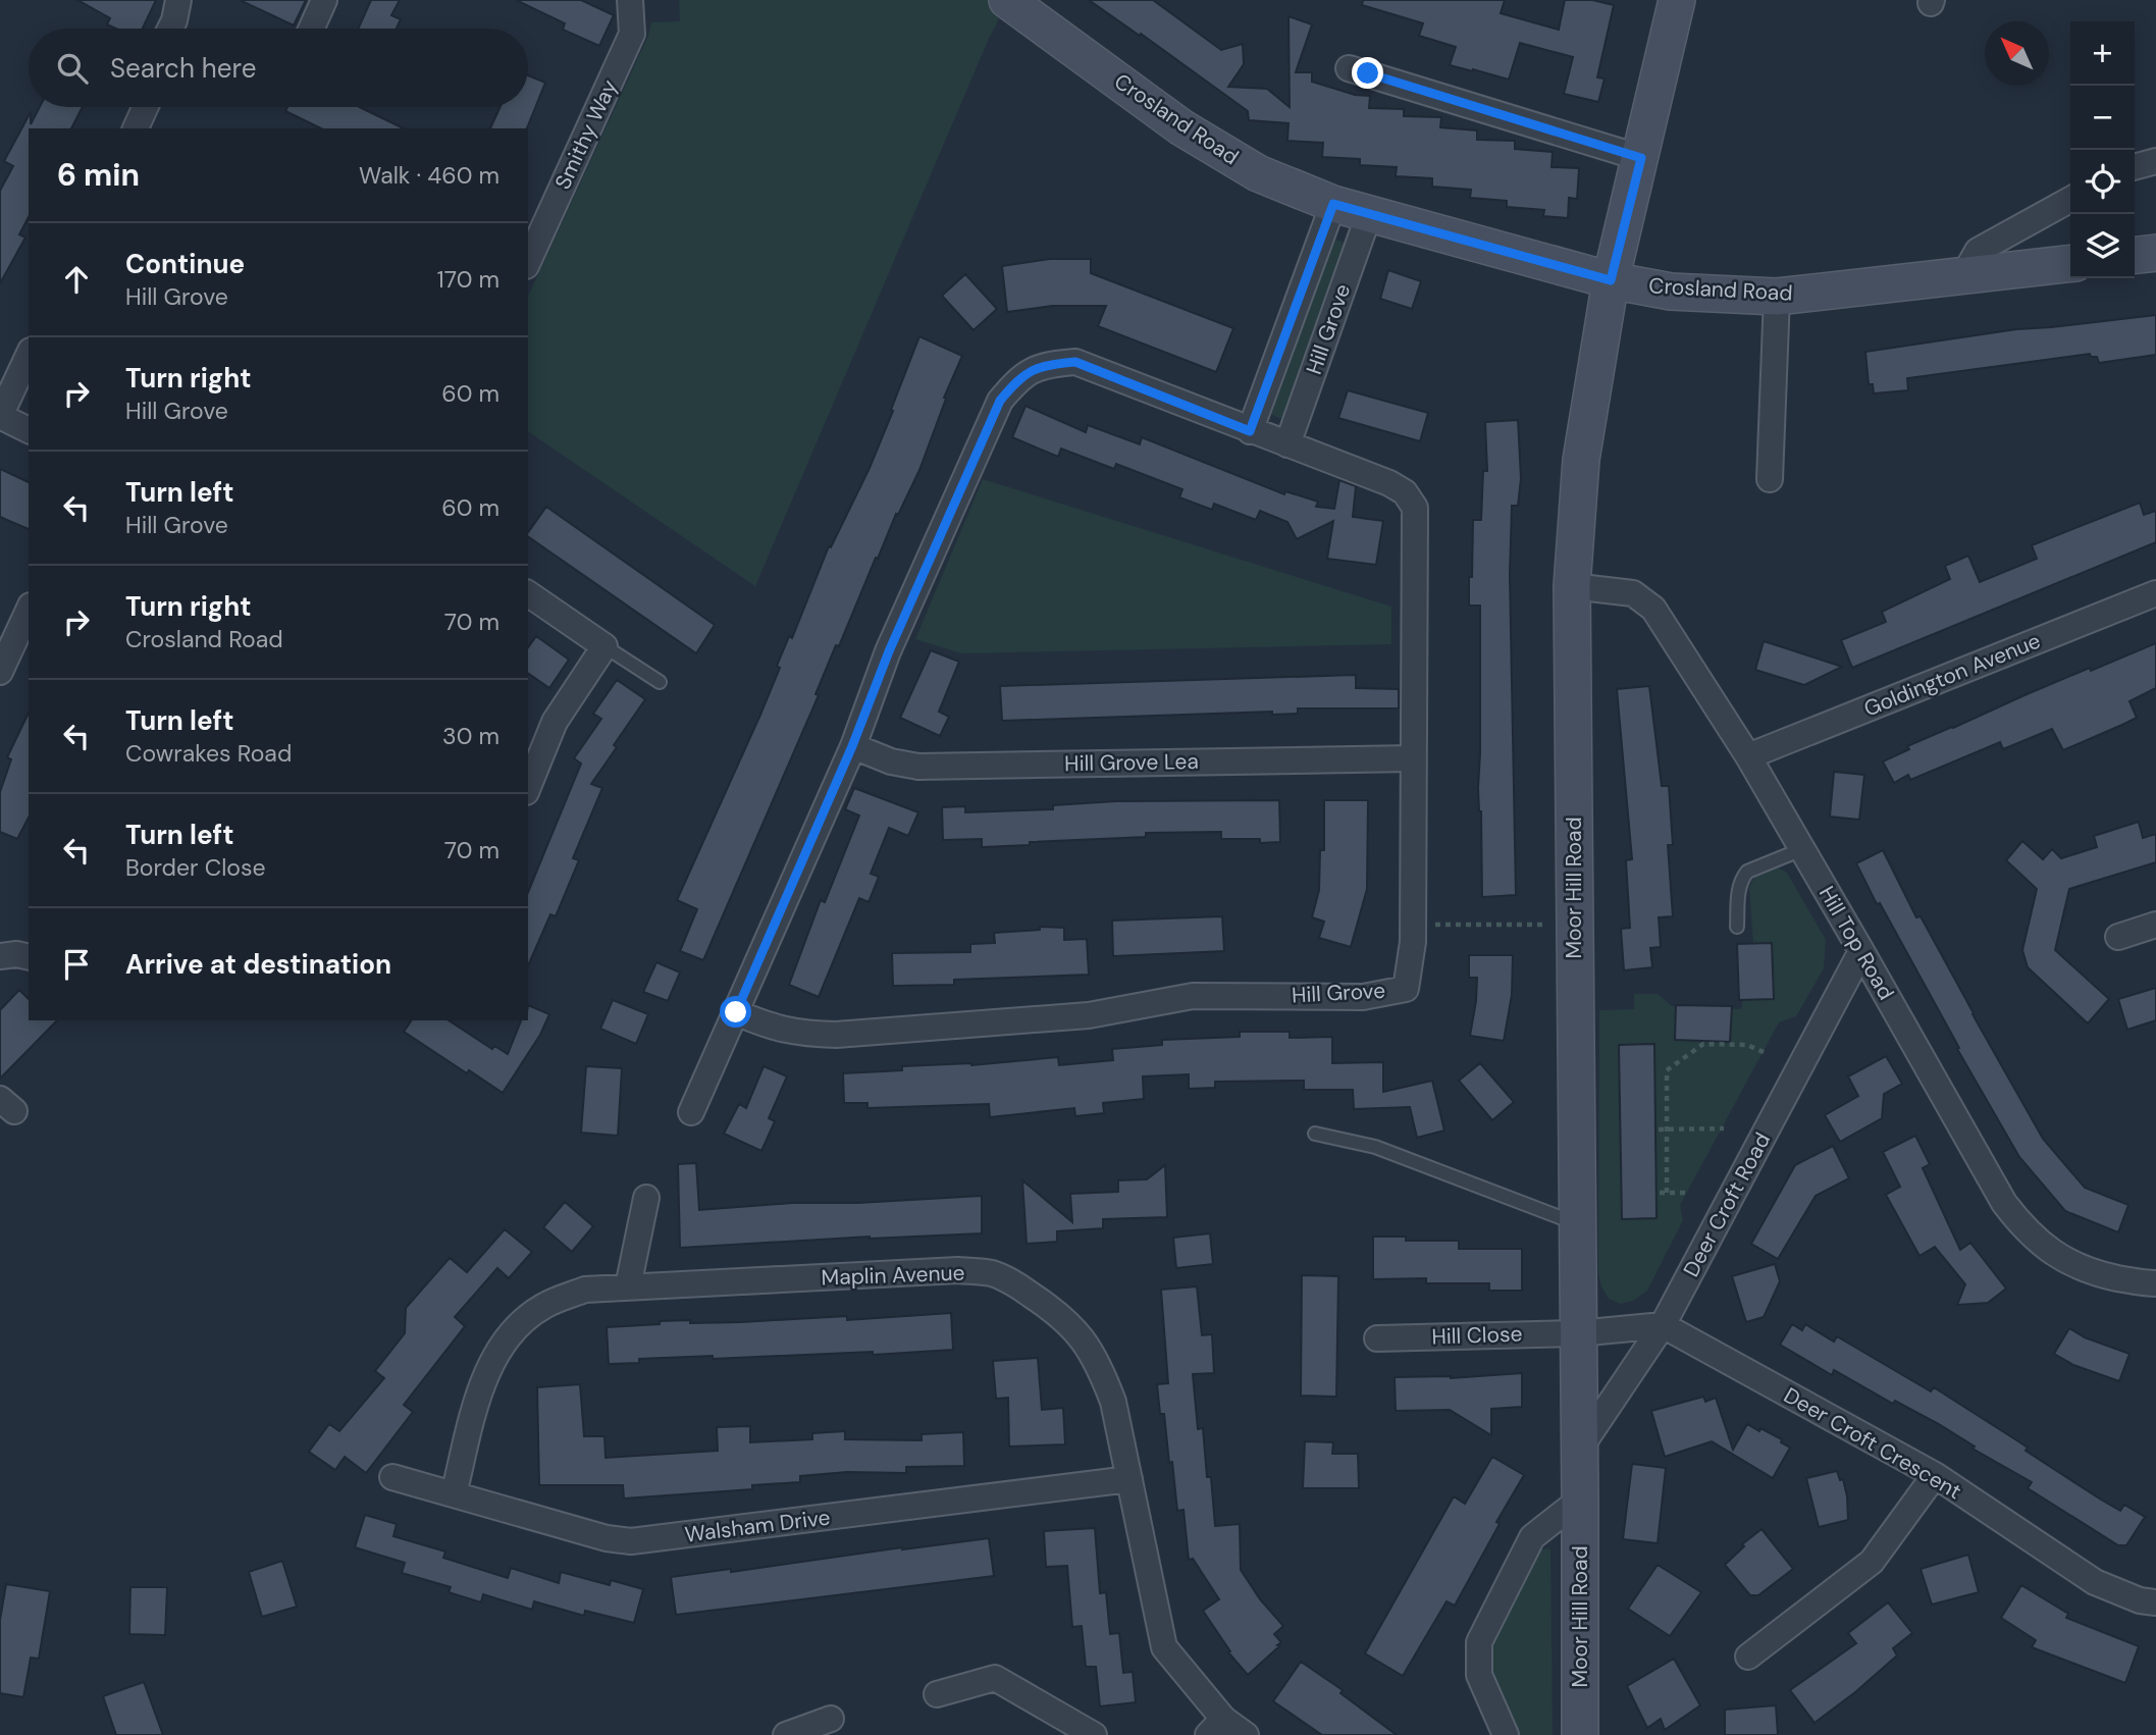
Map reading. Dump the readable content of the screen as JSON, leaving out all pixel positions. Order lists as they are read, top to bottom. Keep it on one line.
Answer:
{"streets":{"street":["Crosland Road","Smithy Way","Hill Grove","Goldington Avenue","Hill Grove Lea","Moor Hill Road","Hill Top Road","Deer Croft Road","Maplin Avenue","Hill Close","Deer Croft Crescent","Walsham Drive"]},"crossings":[["Crosland Road","Hill Grove"],["Crosland Road","Moor Hill Road"],["Hill Grove","Hill Grove Lea"],["Goldington Avenue","Hill Top Road"],["Moor Hill Road","Hill Top Road"],["Moor Hill Road","Deer Croft Road"],["Moor Hill Road","Hill Close"],["Hill Top Road","Deer Croft Road"],["Deer Croft Road","Deer Croft Crescent"],["Maplin Avenue","Walsham Drive"]],"north":"top left","page":{"map_buttons":["+","−"],"search":"Search here","heading":["6 min","Walk · 460 m"],"list":[["Continue","Hill Grove","170 m"],["Turn right","Hill Grove","60 m"],["Turn left","Hill Grove","60 m"],["Turn right","Crosland Road","70 m"],["Turn left","Cowrakes Road","30 m"],["Turn left","Border Close","70 m"],"Arrive at destination"]}}
